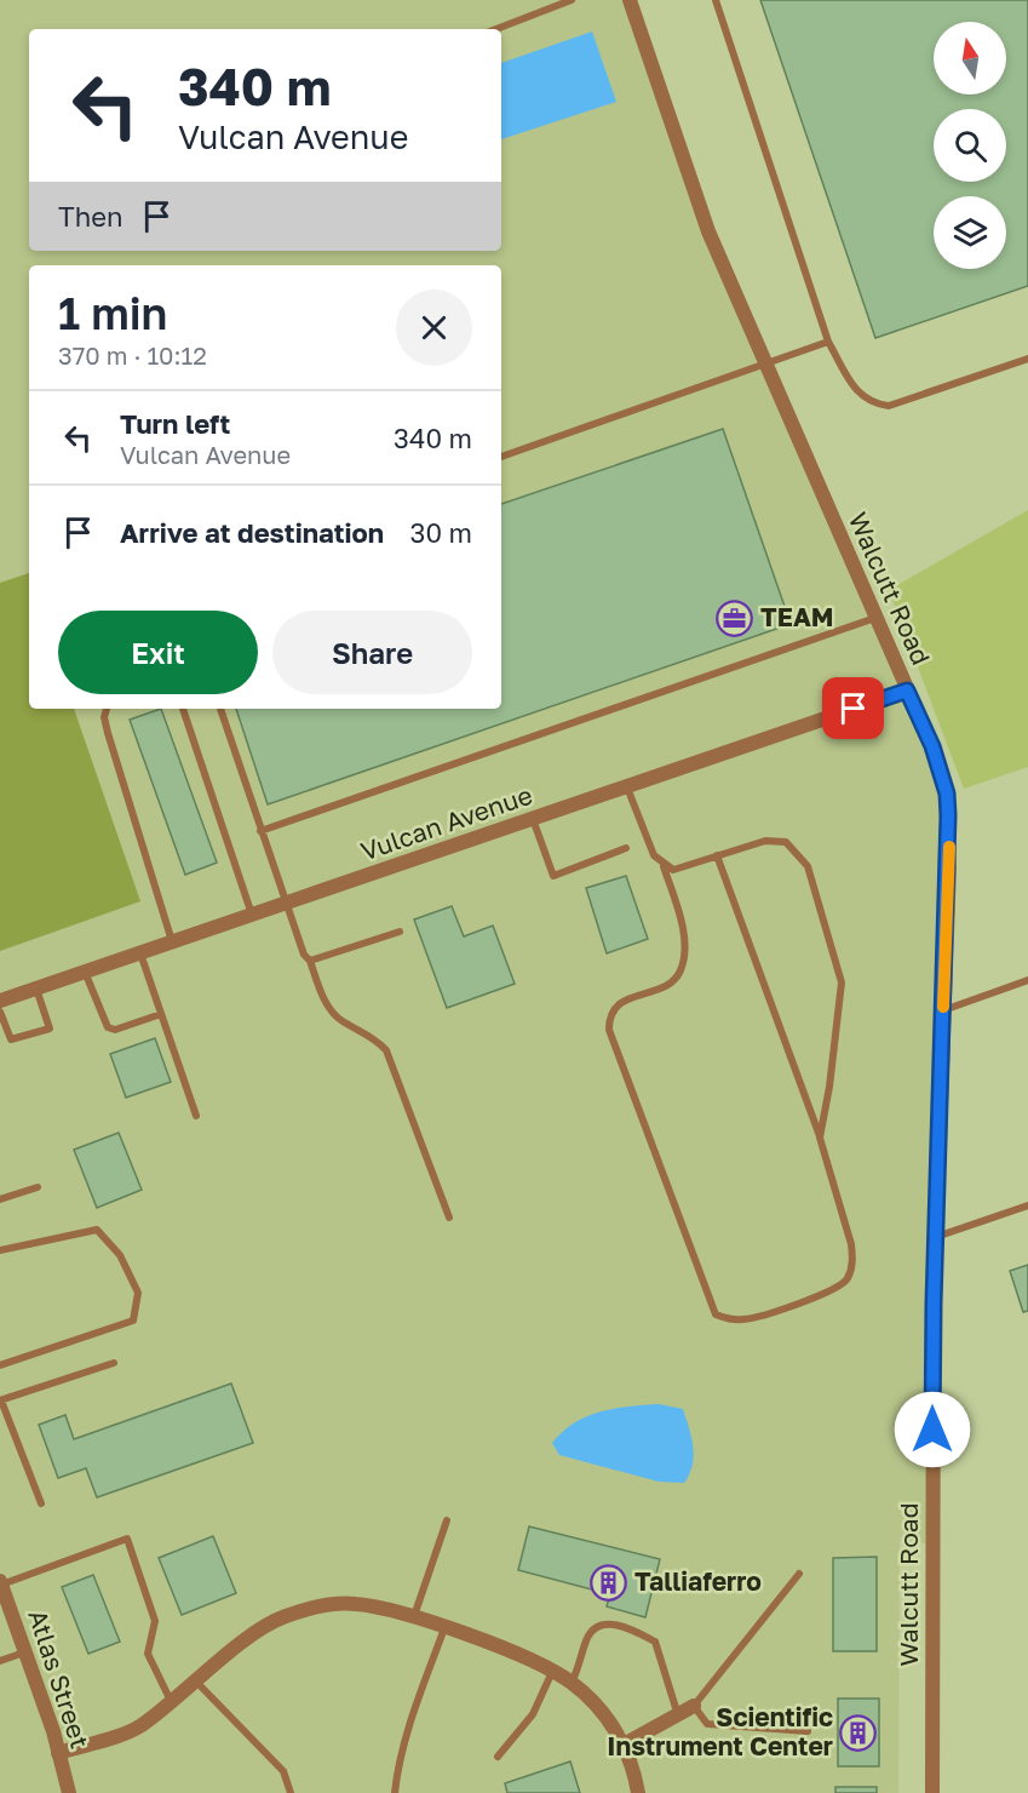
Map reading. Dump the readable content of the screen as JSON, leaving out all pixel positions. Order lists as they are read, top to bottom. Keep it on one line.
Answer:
{"streets":{"street":["Walcutt Road","Vulcan Avenue","Atlas Street"]},"crossings":[["Walcutt Road","Vulcan Avenue"]],"places":{"office":["TEAM"],"building":["Talliaferro","Scientific Instrument Center"]},"north":"top","page":{"turn":["340 m","Vulcan Avenue"],"then":"Then","heading":["1 min","370 m · 10:12"],"list":[{"name":"Turn left","note":"Vulcan Avenue","value":"340 m"},{"name":"Arrive at destination","value":"30 m"}],"buttons":["Exit","Share"]}}
